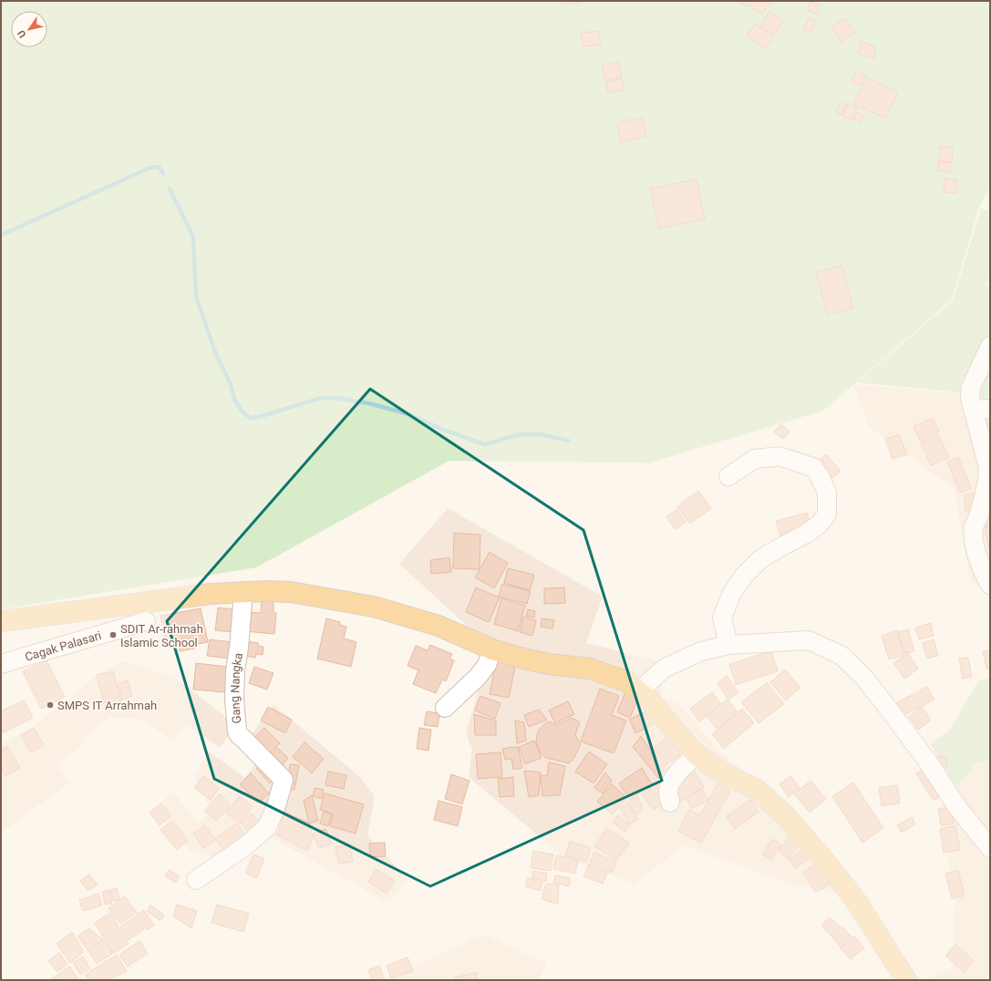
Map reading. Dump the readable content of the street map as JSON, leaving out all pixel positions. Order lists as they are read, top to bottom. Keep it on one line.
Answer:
{"streets":{"street":["Cagak Palasari","Gang Nangka"]},"places":["SDIT Ar-rahmah Islamic School","SMPS IT Arrahmah"],"north":"bottom left"}
